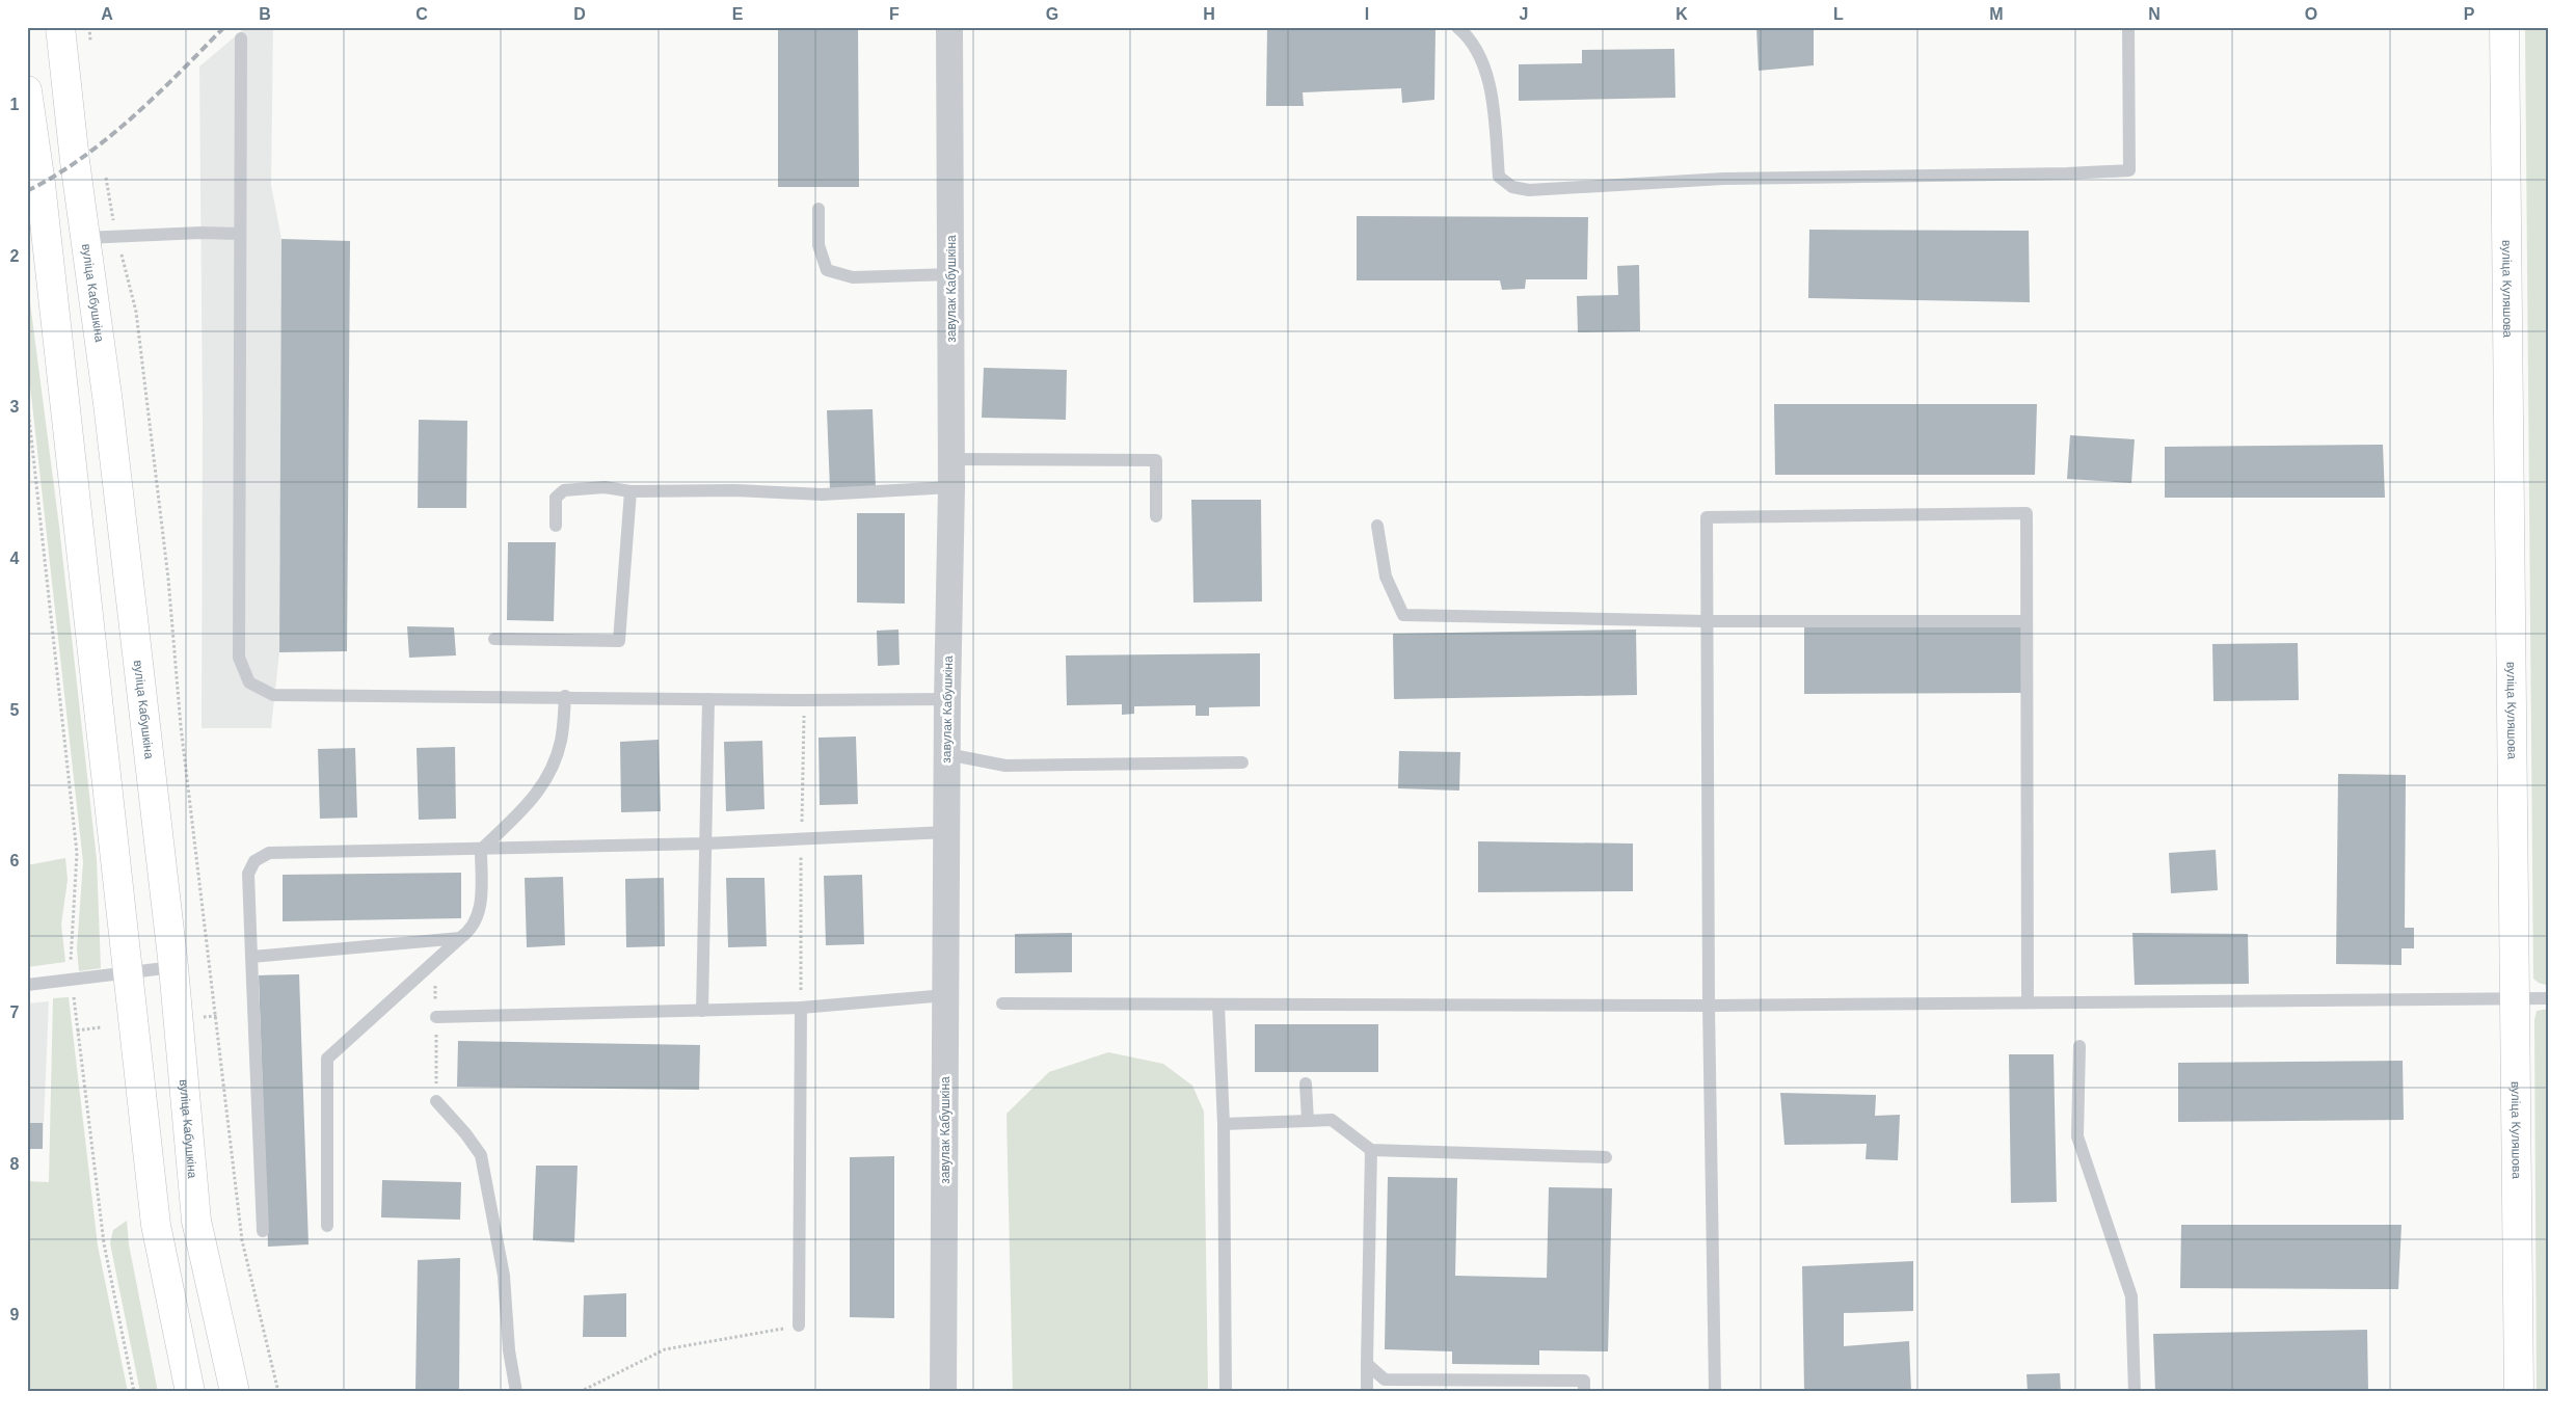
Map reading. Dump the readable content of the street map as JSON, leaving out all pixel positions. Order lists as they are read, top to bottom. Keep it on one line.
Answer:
{"streets":{"main road":["вуліца Куляшова","вуліца Кабушкіна"],"street":["завулак Кабушкіна"]},"grid":{"columns":["A","B","C","D","E","F","G","H","I","J","K","L","M","N","O","P"],"rows":["1","2","3","4","5","6","7","8","9"]}}
